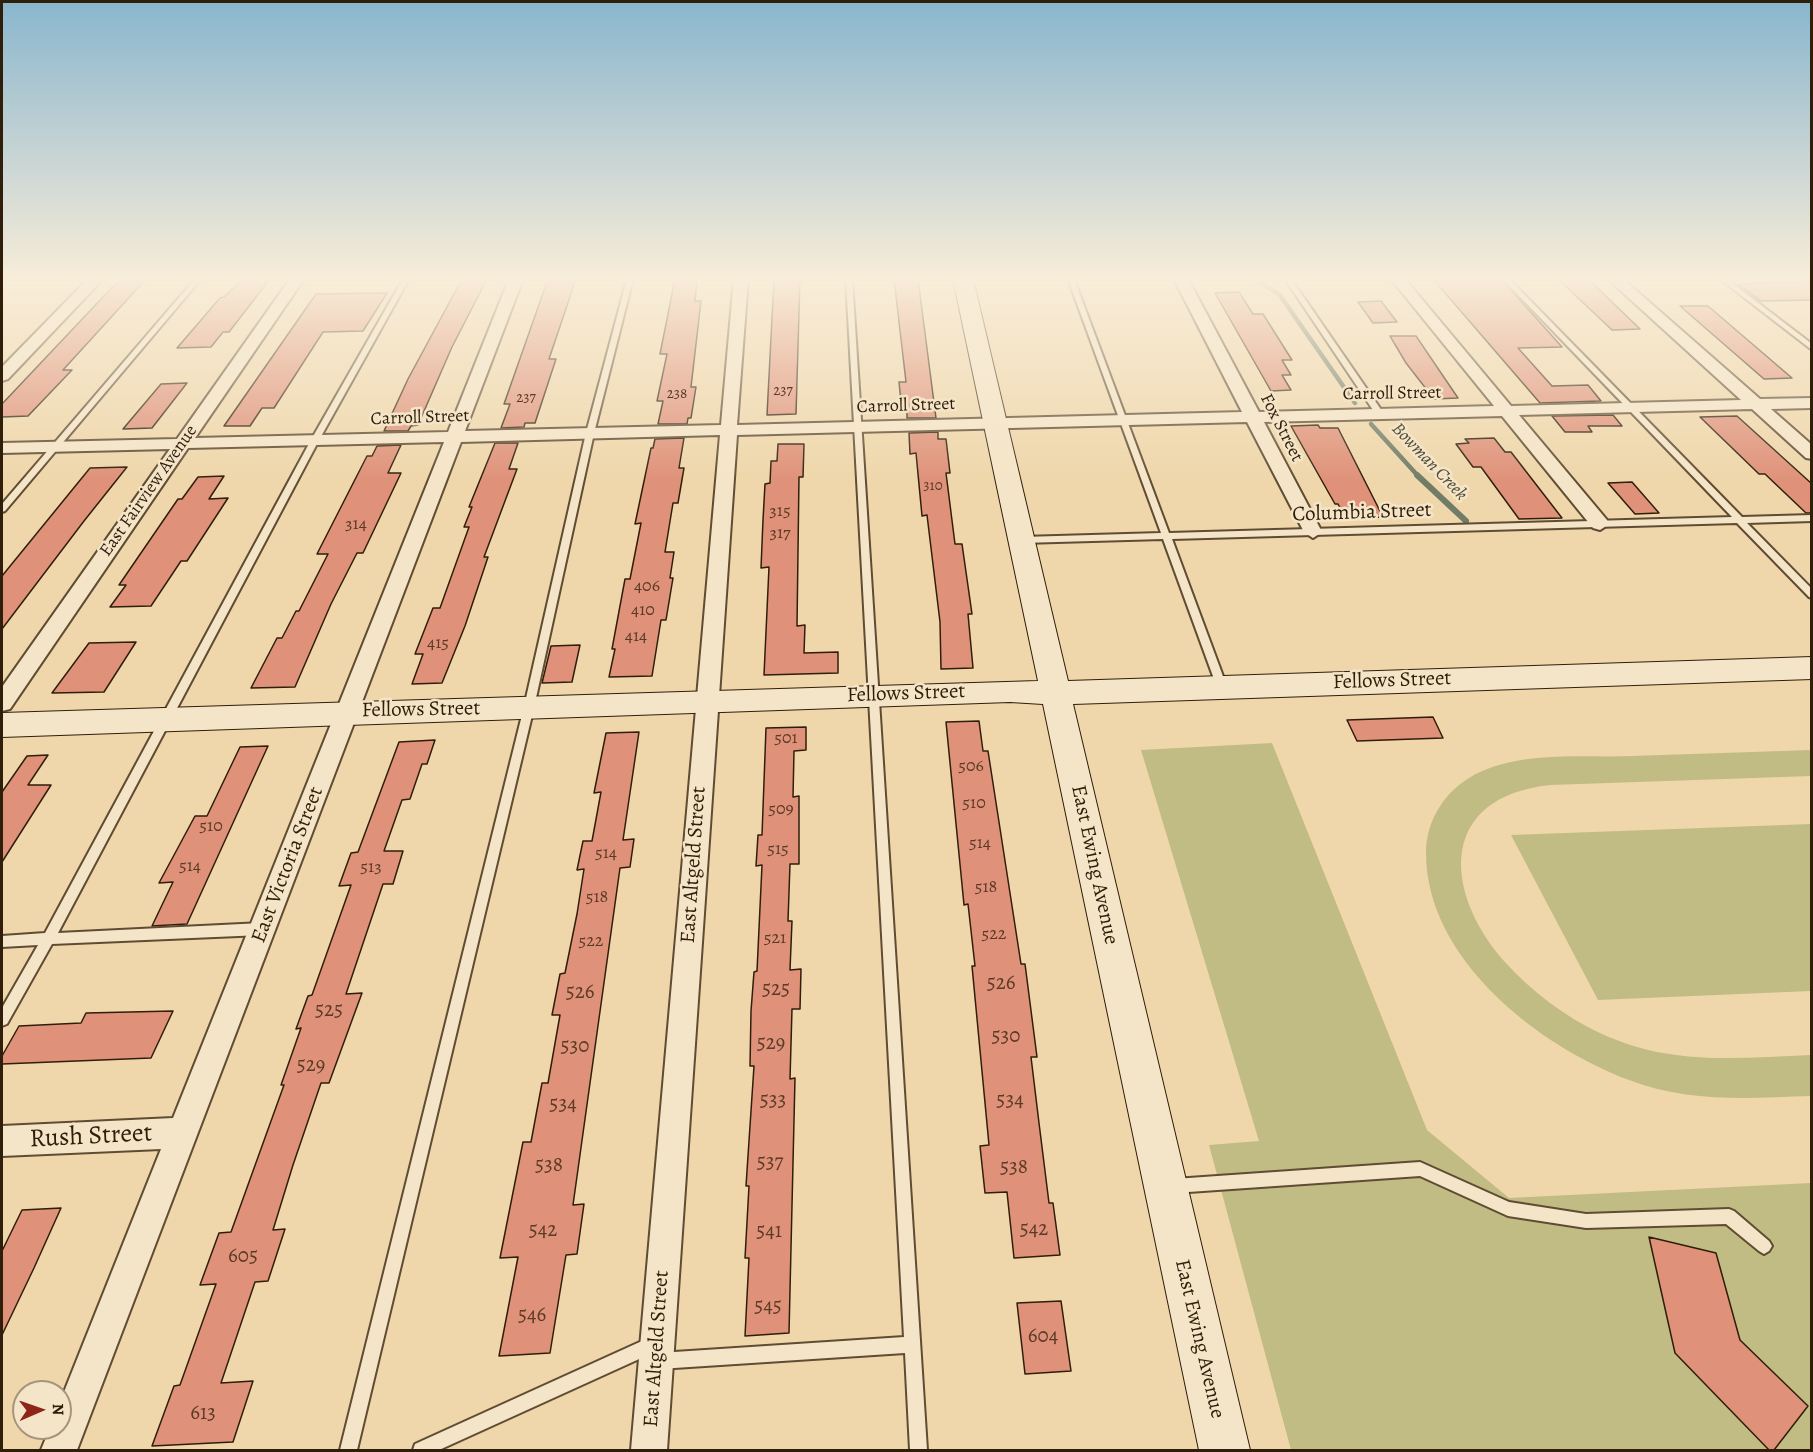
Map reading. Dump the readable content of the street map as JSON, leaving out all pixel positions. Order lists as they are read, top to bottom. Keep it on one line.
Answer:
{"streets":{"street":["Carroll Street","Fox Street","East Fairview Avenue","Fellows Street","East Victoria Street","East Altgeld Street","East Ewing Avenue","Rush Street"],"lane":["Columbia Street"]},"crossings":[["Carroll Street","Fox Street"],["Carroll Street","East Fairview Avenue"],["Carroll Street","East Victoria Street"],["Carroll Street","East Altgeld Street"],["Carroll Street","East Ewing Avenue"],["Fox Street","Columbia Street"],["Columbia Street","East Ewing Avenue"],["Fellows Street","East Victoria Street"],["Fellows Street","East Altgeld Street"],["Fellows Street","East Ewing Avenue"],["East Victoria Street","Rush Street"]],"water":["Bowman Creek"],"house_numbers":["237","238","237","310","315","314","317","406","410","414","415","501","506","510","509","510","514","515","514","514","513","518","518","522","521","522","526","525","526","525","530","529","530","529","533","534","534","537","538","538","542","542","541","605","545","546","604","613"],"north":"right"}
